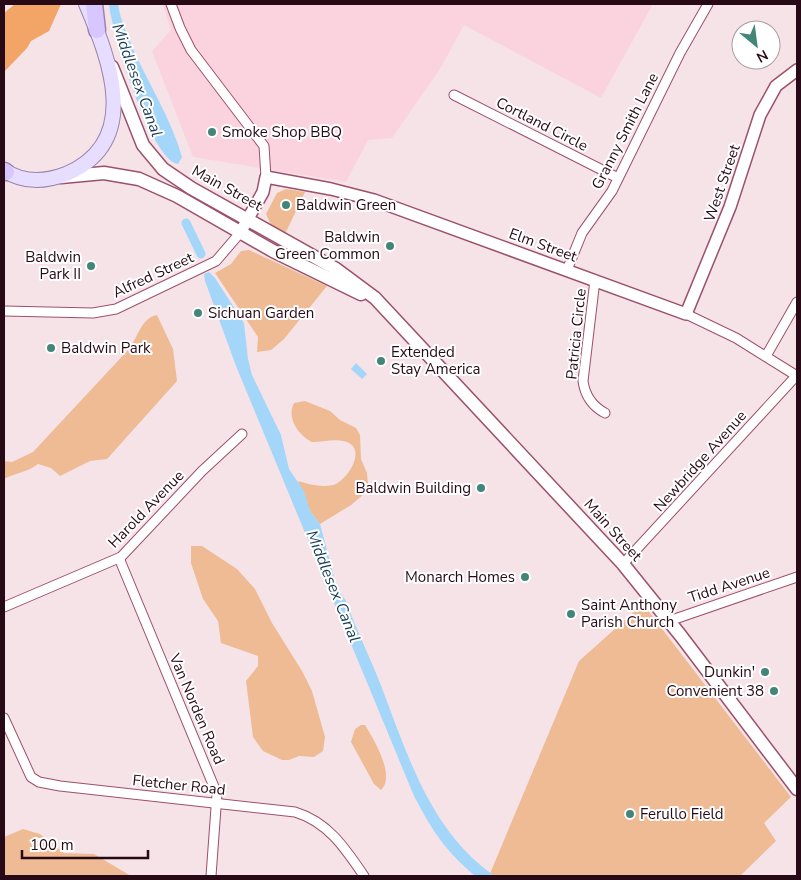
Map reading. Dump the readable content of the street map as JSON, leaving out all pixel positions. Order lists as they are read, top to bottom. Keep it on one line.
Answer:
{"streets":{"main road":["Main Street"],"street":["Cortland Circle","Granny Smith Lane","West Street","Elm Street","Alfred Street","Patricia Circle","Newbridge Avenue","Harold Avenue","Tidd Avenue","Van Norden Road","Fletcher Road"]},"crossings":[["Cortland Circle","Granny Smith Lane"],["Granny Smith Lane","Elm Street"],["West Street","Elm Street"],["Main Street","Alfred Street"],["Main Street","Newbridge Avenue"],["Main Street","Tidd Avenue"],["Elm Street","Patricia Circle"],["Elm Street","Newbridge Avenue"],["Harold Avenue","Van Norden Road"],["Van Norden Road","Fletcher Road"]],"water":["Middlesex Canal"],"places":["Smoke Shop BBQ","Baldwin Green","Baldwin Green Common","Baldwin Park II","Sichuan Garden","Baldwin Park","Extended Stay America","Baldwin Building","Monarch Homes","Saint Anthony Parish Church","Dunkin'","Convenient 38","Ferullo Field"],"scale_bar":"100 m","north":"bottom right"}
